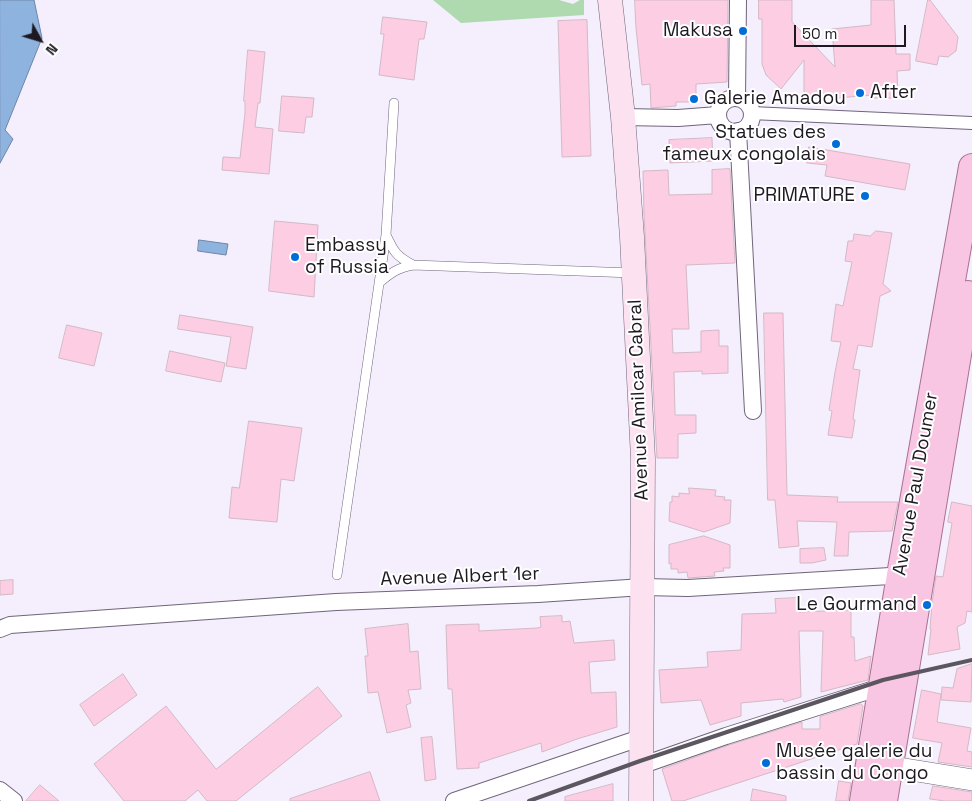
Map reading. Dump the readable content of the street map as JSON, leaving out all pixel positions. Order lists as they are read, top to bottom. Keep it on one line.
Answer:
{"streets":{"main road":["Avenue Amilcar Cabral","Avenue Paul Doumer"],"street":["Avenue Albert 1er"]},"crossings":[["Avenue Amilcar Cabral","Avenue Albert 1er"],["Avenue Paul Doumer","Avenue Albert 1er"]],"places":["Makusa","After","Galerie Amadou","Statues des fameux congolais","PRIMATURE","Embassy of Russia","Le Gourmand","Musée galerie du bassin du Congo"],"scale_bar":"50 m","north":"bottom right"}
